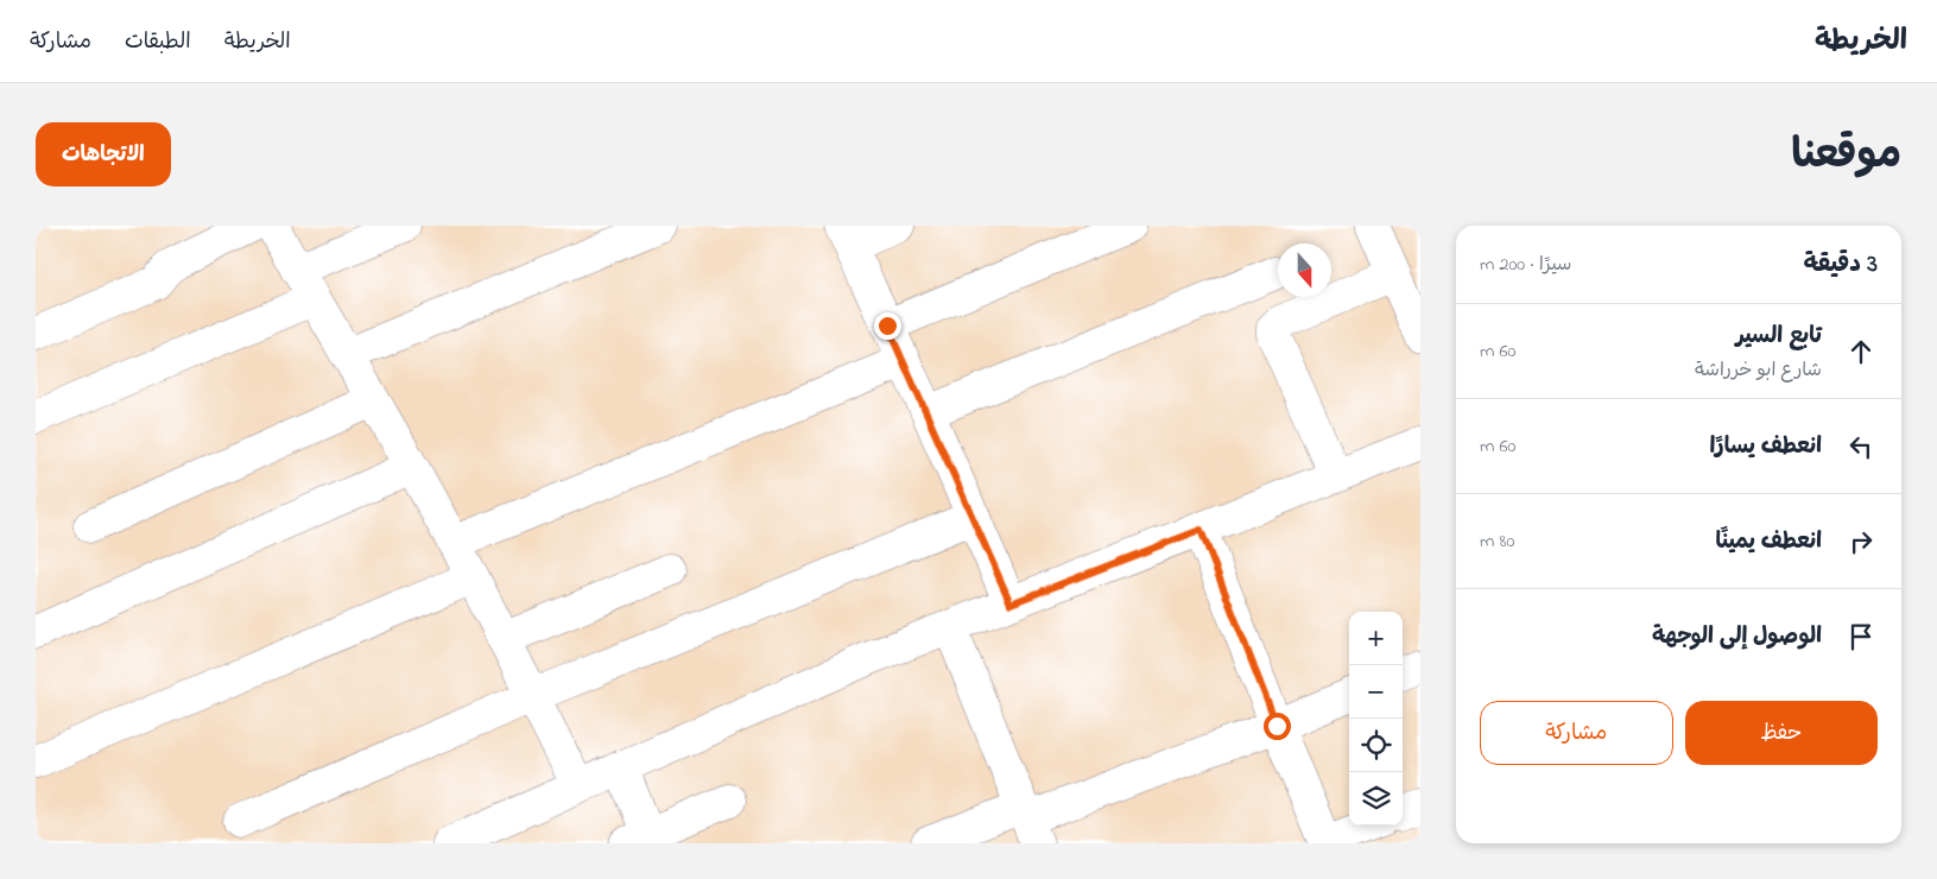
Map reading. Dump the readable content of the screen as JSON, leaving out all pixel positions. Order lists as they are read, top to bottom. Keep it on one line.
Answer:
{"north":"bottom","page":{"header":"الخريطة","nav":["الخريطة","الطبقات","مشاركة"],"title":"موقعنا","buttons":["الاتجاهات",["حفظ","مشاركة"]],"heading":["3 دقيقة","سيرًا · 200 m"],"list":[["تابع السير","شارع ابو خرراشة","60 m"],["انعطف يسارًا","60 m"],["انعطف يمينًا","80 m"],"الوصول إلى الوجهة"],"map_buttons":["+","−"]}}
